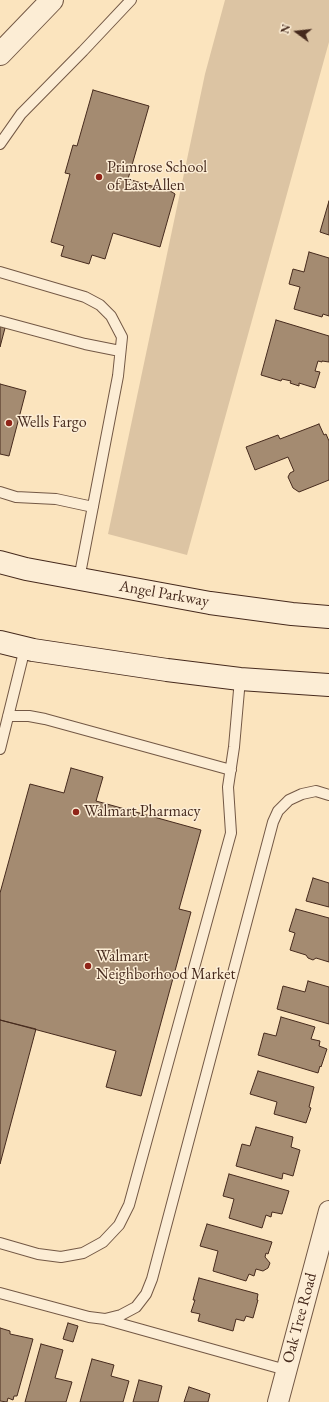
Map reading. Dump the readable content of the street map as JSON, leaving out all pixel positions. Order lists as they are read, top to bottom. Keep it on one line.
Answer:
{"streets":{"main road":["Angel Parkway"],"street":["Oak Tree Road"]},"places":["Primrose School of East Allen","Wells Fargo","Walmart Pharmacy","Walmart Neighborhood Market"],"north":"left"}
